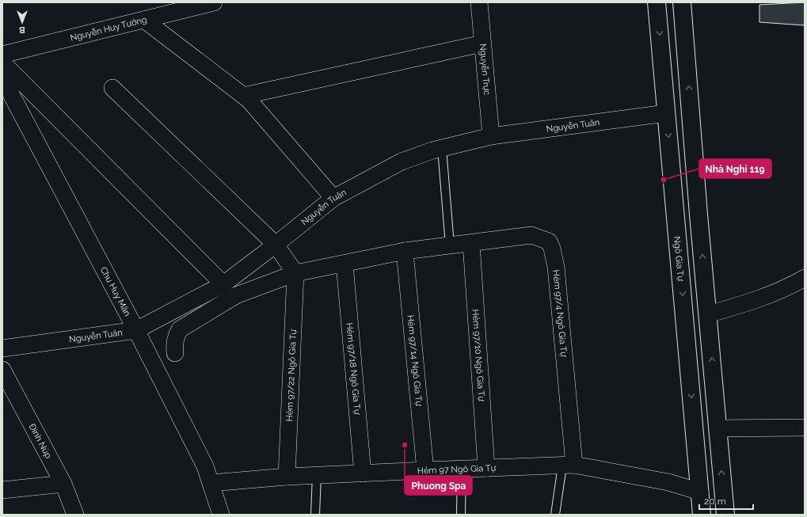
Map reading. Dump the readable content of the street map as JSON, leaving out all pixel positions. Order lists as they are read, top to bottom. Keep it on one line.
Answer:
{"streets":{"main road":["Ngô Gia Tự"],"street":["Nguyễn Huy Tưởng","Nguyễn Trực","Nguyễn Tuân","Chu Huy Mân","Hẻm 97/4 Ngô Gia Tự","Hẻm 97/10 Ngô Gia Tự","Hẻm 97/14 Ngô Gia Tự","Hẻm 97/18 Ngô Gia Tự","Hẻm 97/22 Ngô Gia Tự","Đinh Núp","Hẻm 97 Ngô Gia Tự"]},"crossings":[["Nguyễn Trực","Nguyễn Tuân"],["Nguyễn Tuân","Ngô Gia Tự"],["Nguyễn Tuân","Chu Huy Mân"],["Ngô Gia Tự","Hẻm 97 Ngô Gia Tự"],["Chu Huy Mân","Hẻm 97 Ngô Gia Tự"],["Hẻm 97/4 Ngô Gia Tự","Hẻm 97/10 Ngô Gia Tự"],["Hẻm 97/4 Ngô Gia Tự","Hẻm 97 Ngô Gia Tự"],["Hẻm 97/10 Ngô Gia Tự","Hẻm 97 Ngô Gia Tự"],["Hẻm 97/14 Ngô Gia Tự","Hẻm 97 Ngô Gia Tự"],["Hẻm 97/18 Ngô Gia Tự","Hẻm 97 Ngô Gia Tự"],["Hẻm 97/22 Ngô Gia Tự","Hẻm 97 Ngô Gia Tự"]],"places":["Nhà Nghỉ 119","Phuong Spa"],"scale_bar":"20 m","north":"bottom"}
